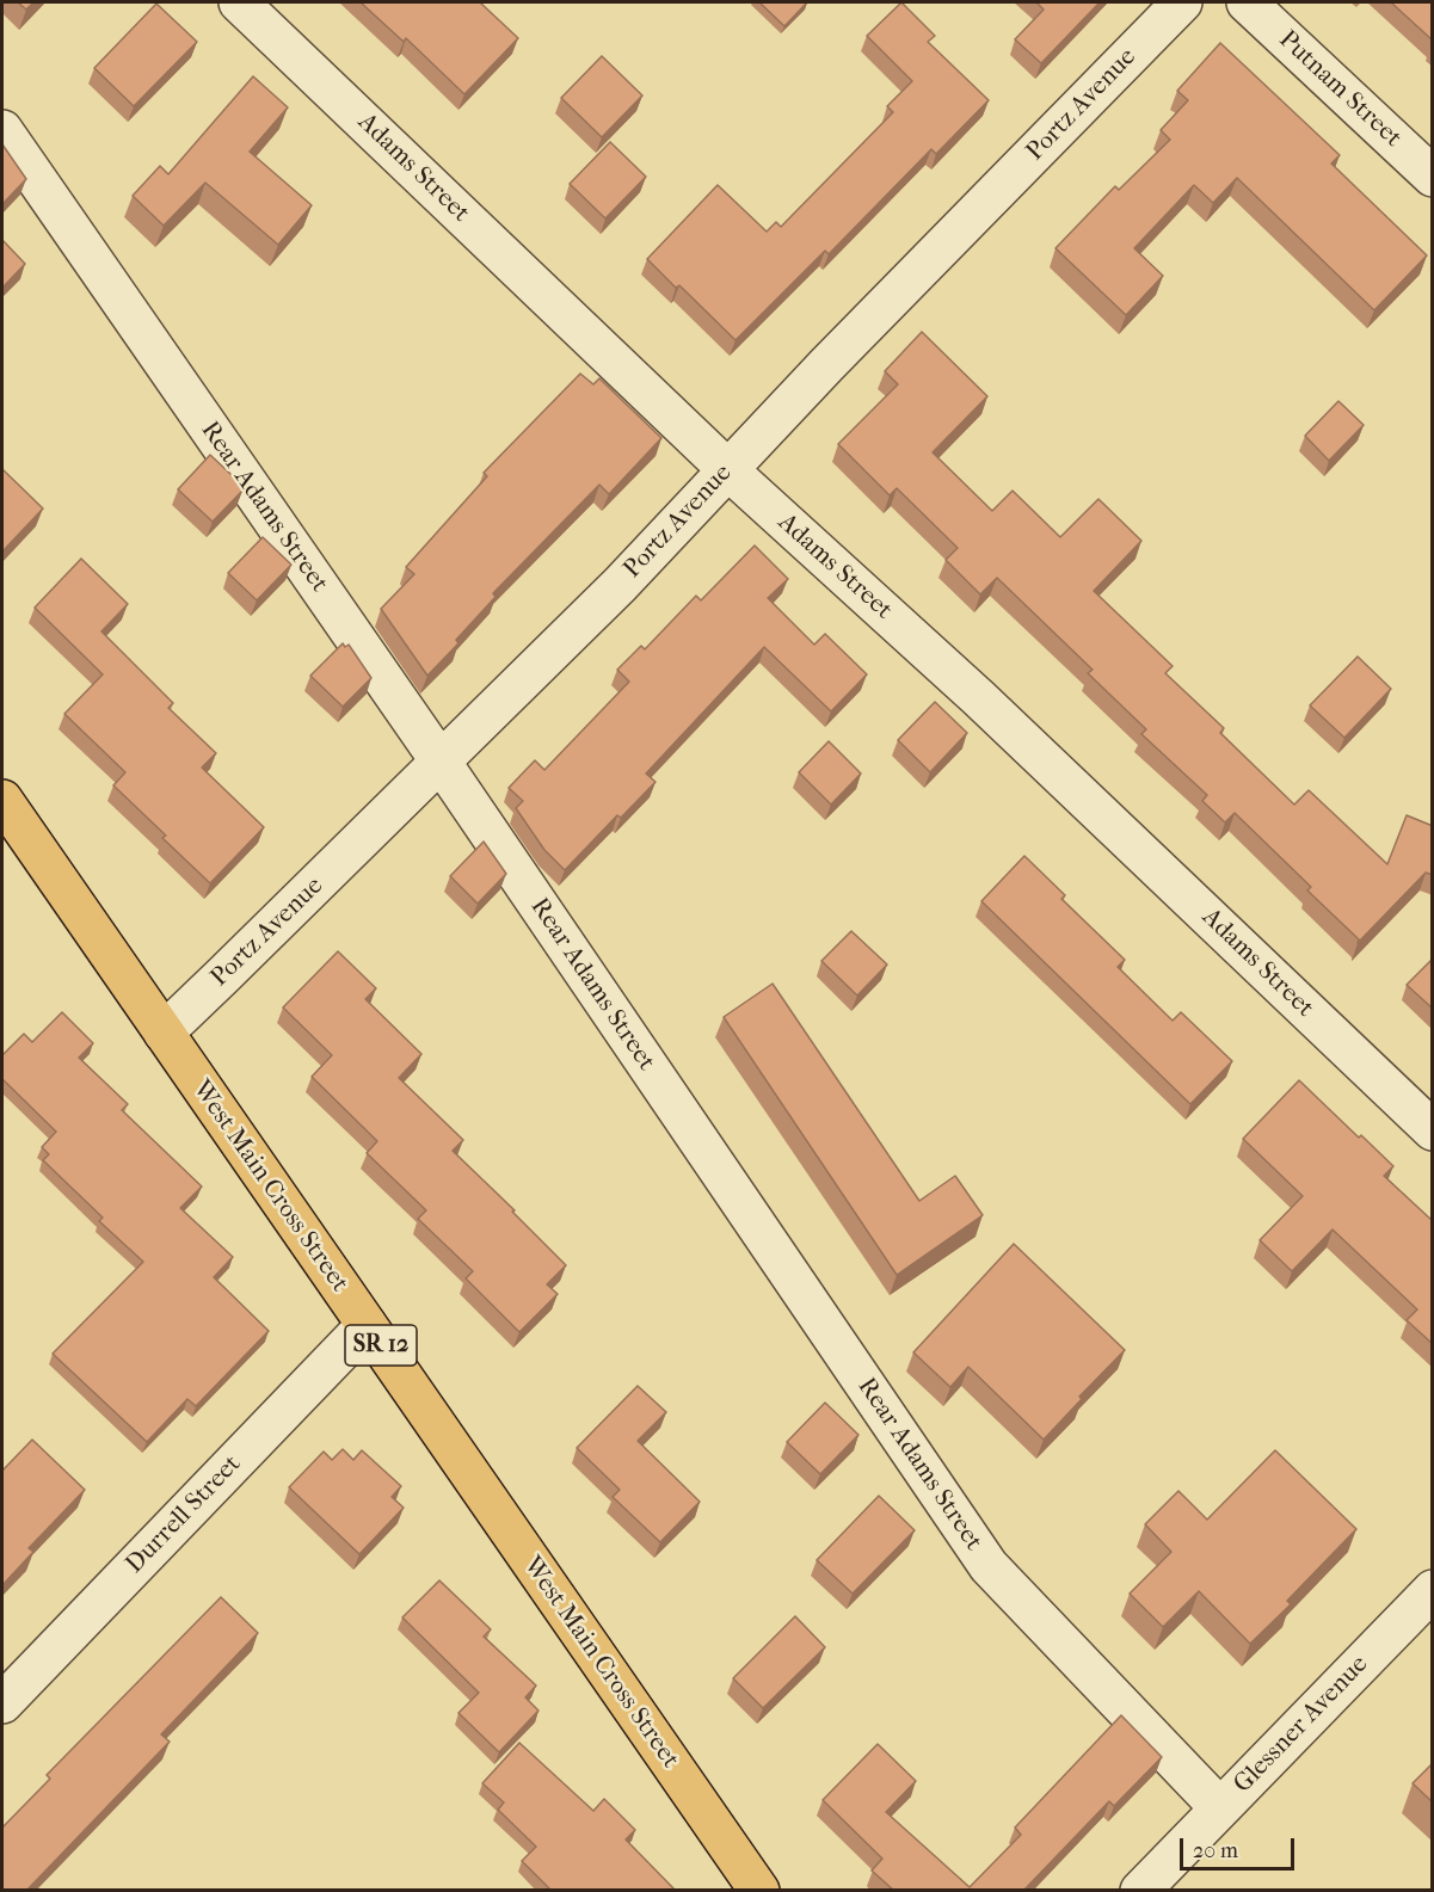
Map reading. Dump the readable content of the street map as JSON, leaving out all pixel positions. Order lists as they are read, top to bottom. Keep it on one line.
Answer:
{"streets":{"highway":["West Main Cross Street","SR 12"],"street":["Putnam Street","Portz Avenue","Adams Street","Rear Adams Street","Durrell Street","Glessner Avenue"]},"crossings":[["Portz Avenue","Adams Street"],["Portz Avenue","Rear Adams Street"],["Portz Avenue","West Main Cross Street"],["Rear Adams Street","Glessner Avenue"],["West Main Cross Street","Durrell Street"]],"scale_bar":"20 m"}
